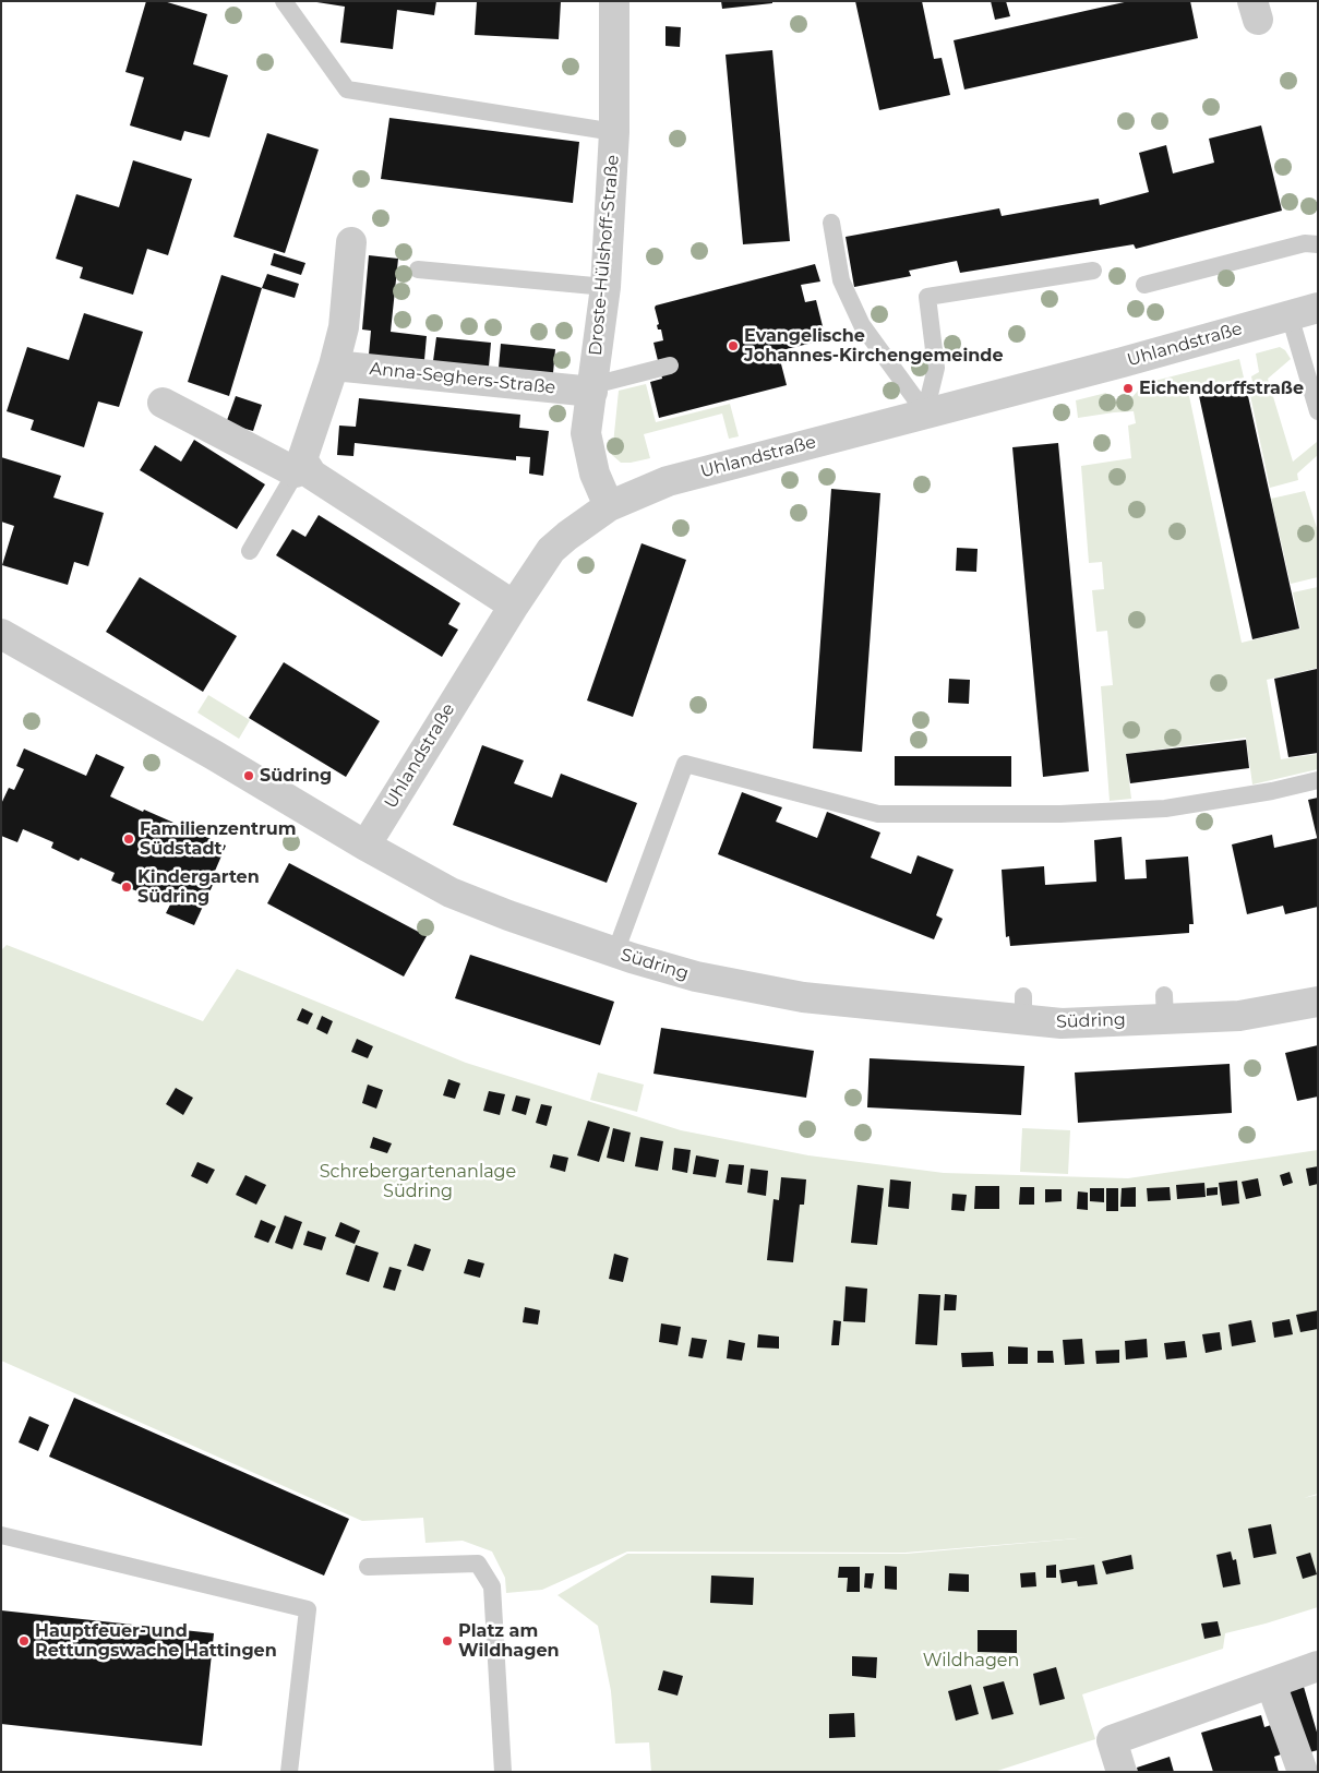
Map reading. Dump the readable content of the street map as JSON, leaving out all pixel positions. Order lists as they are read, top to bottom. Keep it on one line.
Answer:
{"streets":{"street":["Droste-Hülshoff-Straße","Uhlandstraße","Anna-Seghers-Straße","Südring"]},"crossings":[["Droste-Hülshoff-Straße","Uhlandstraße"],["Droste-Hülshoff-Straße","Anna-Seghers-Straße"],["Uhlandstraße","Südring"]],"parks":["Schrebergartenanlage Südring","Wildhagen"],"places":["Evangelische Johannes-Kirchengemeinde","Eichendorffstraße","Südring","Familienzentrum Südstadt","Kindergarten Südring","Hauptfeuer- und Rettungswache Hattingen","Platz am Wildhagen"]}
